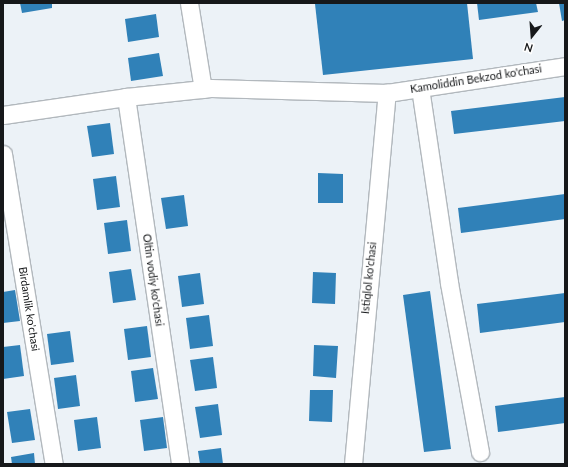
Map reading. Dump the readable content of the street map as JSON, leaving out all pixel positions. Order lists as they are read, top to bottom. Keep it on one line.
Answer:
{"streets":{"street":["Kamoliddin Bekzod ko'chasi","Istiqlol ko'chasi","Oltin vodiy ko'chasi","Birdamlik ko'chasi"]},"crossings":[["Kamoliddin Bekzod ko'chasi","Istiqlol ko'chasi"],["Kamoliddin Bekzod ko'chasi","Oltin vodiy ko'chasi"]],"north":"bottom"}
